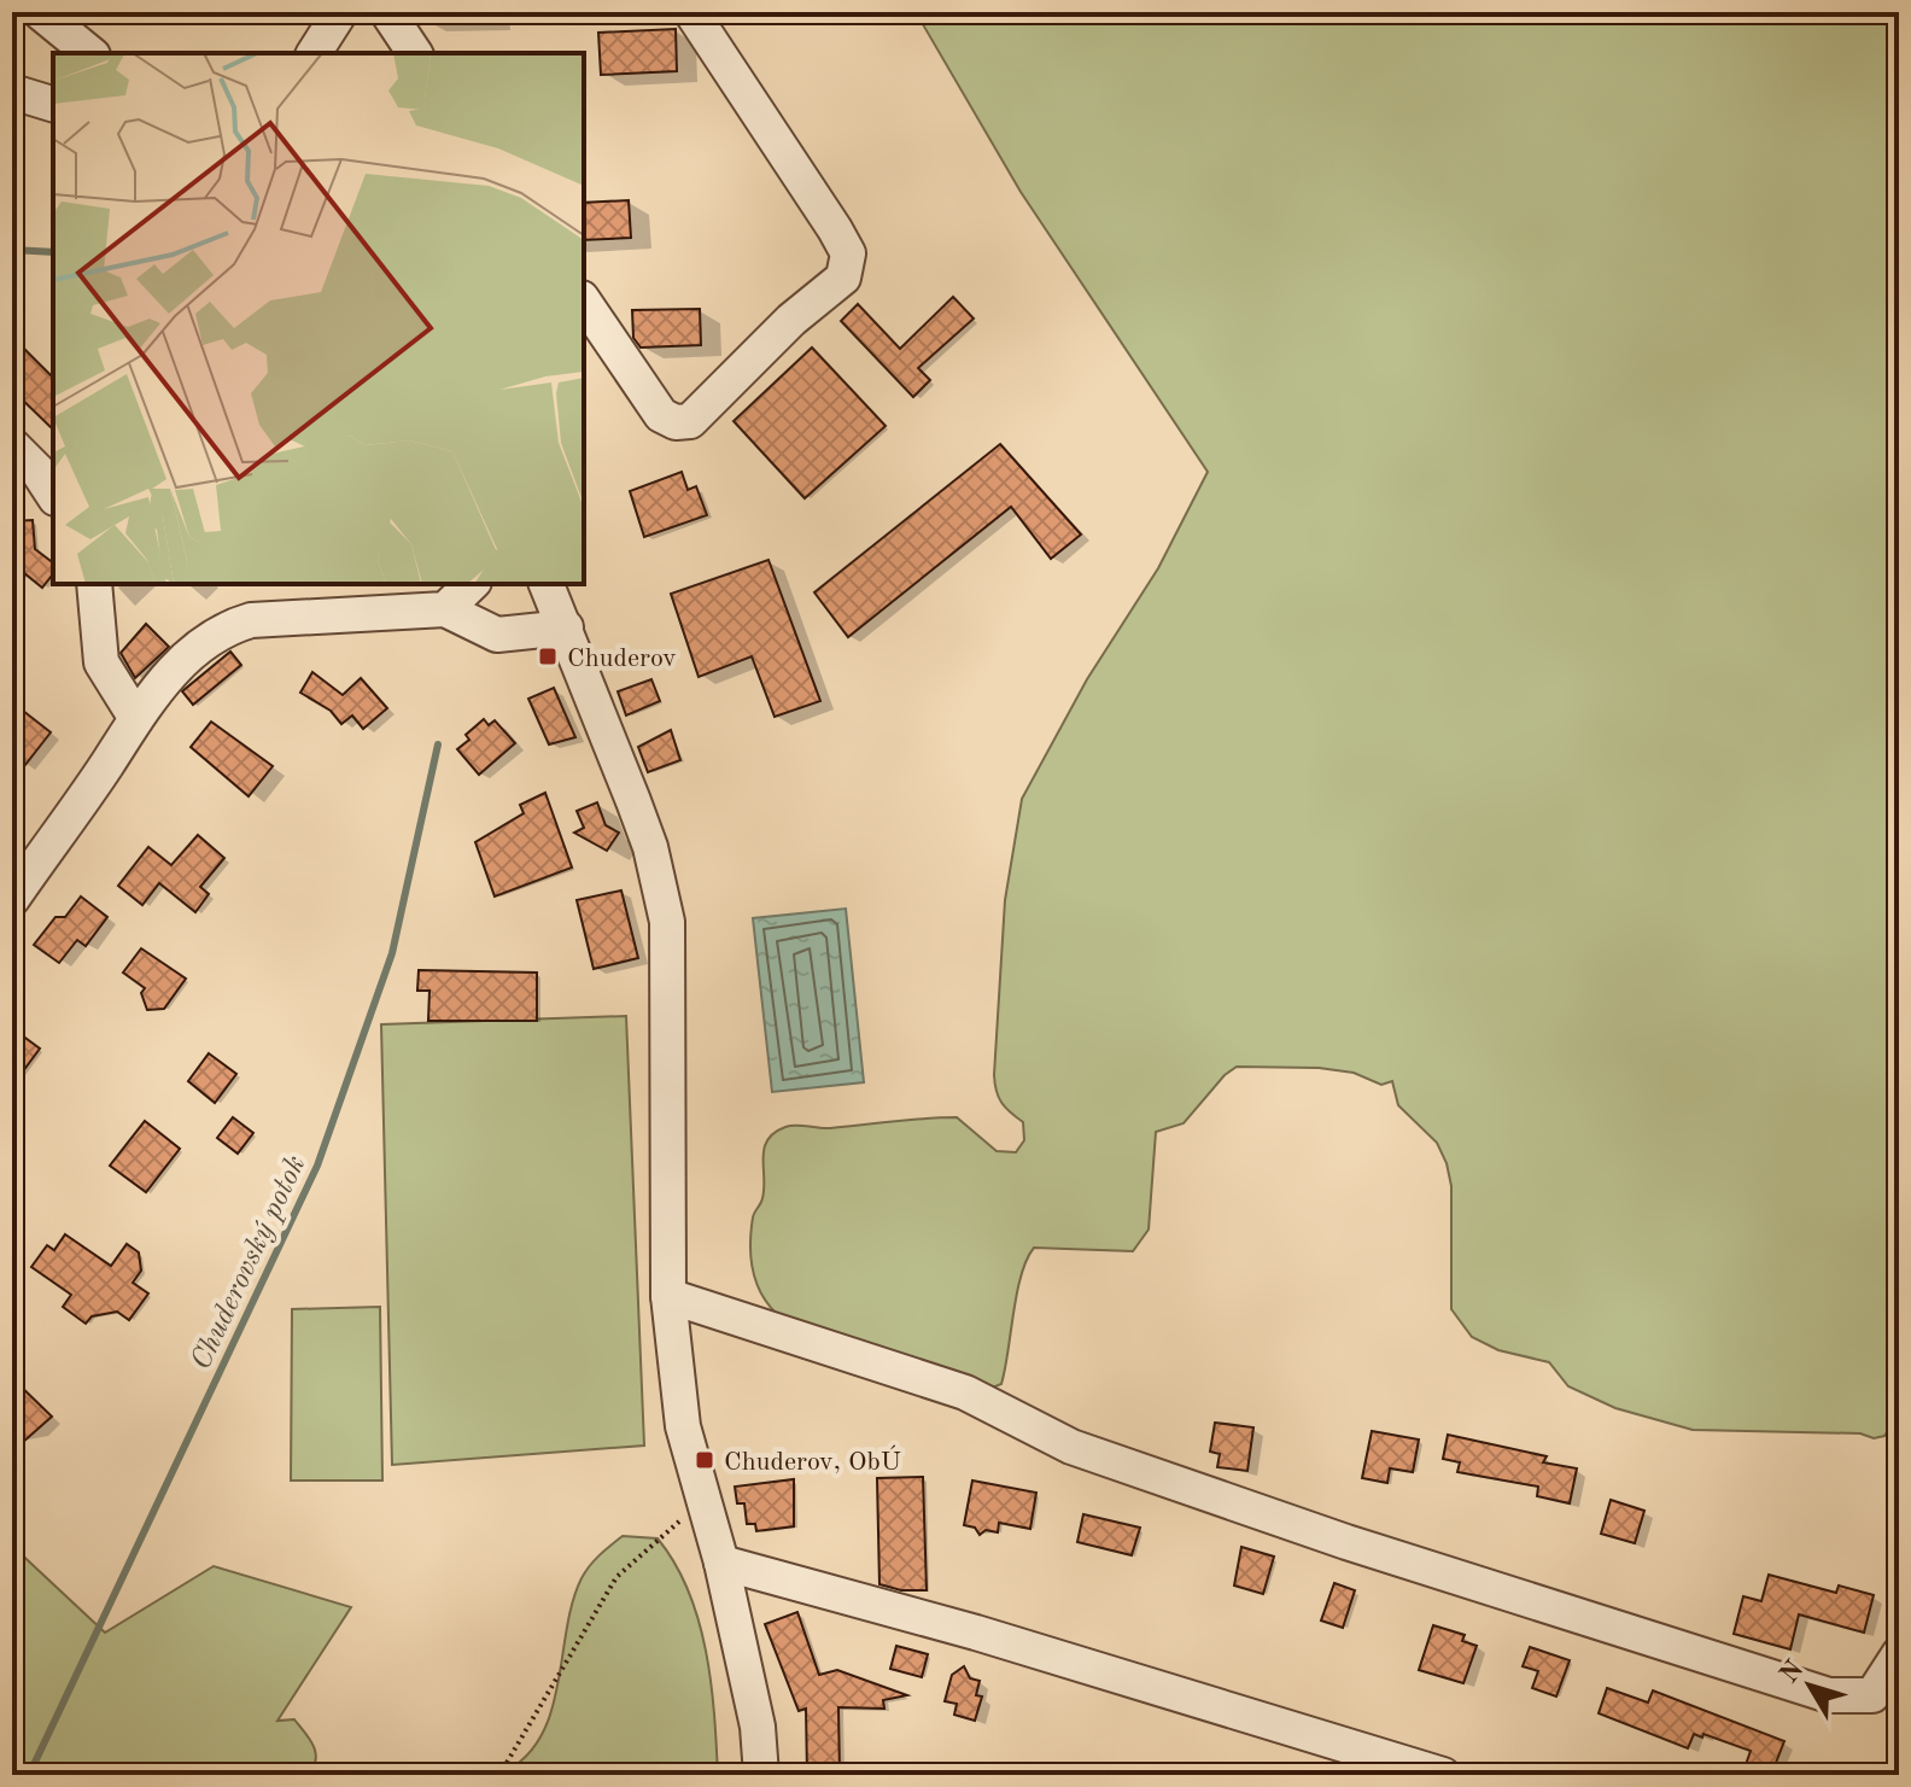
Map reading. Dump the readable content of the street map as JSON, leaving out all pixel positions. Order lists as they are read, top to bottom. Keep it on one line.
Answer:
{"water":["Chuderovský potok"],"places":{"transit":["Chuderov","Chuderov, ObÚ"]},"north":"top left"}
